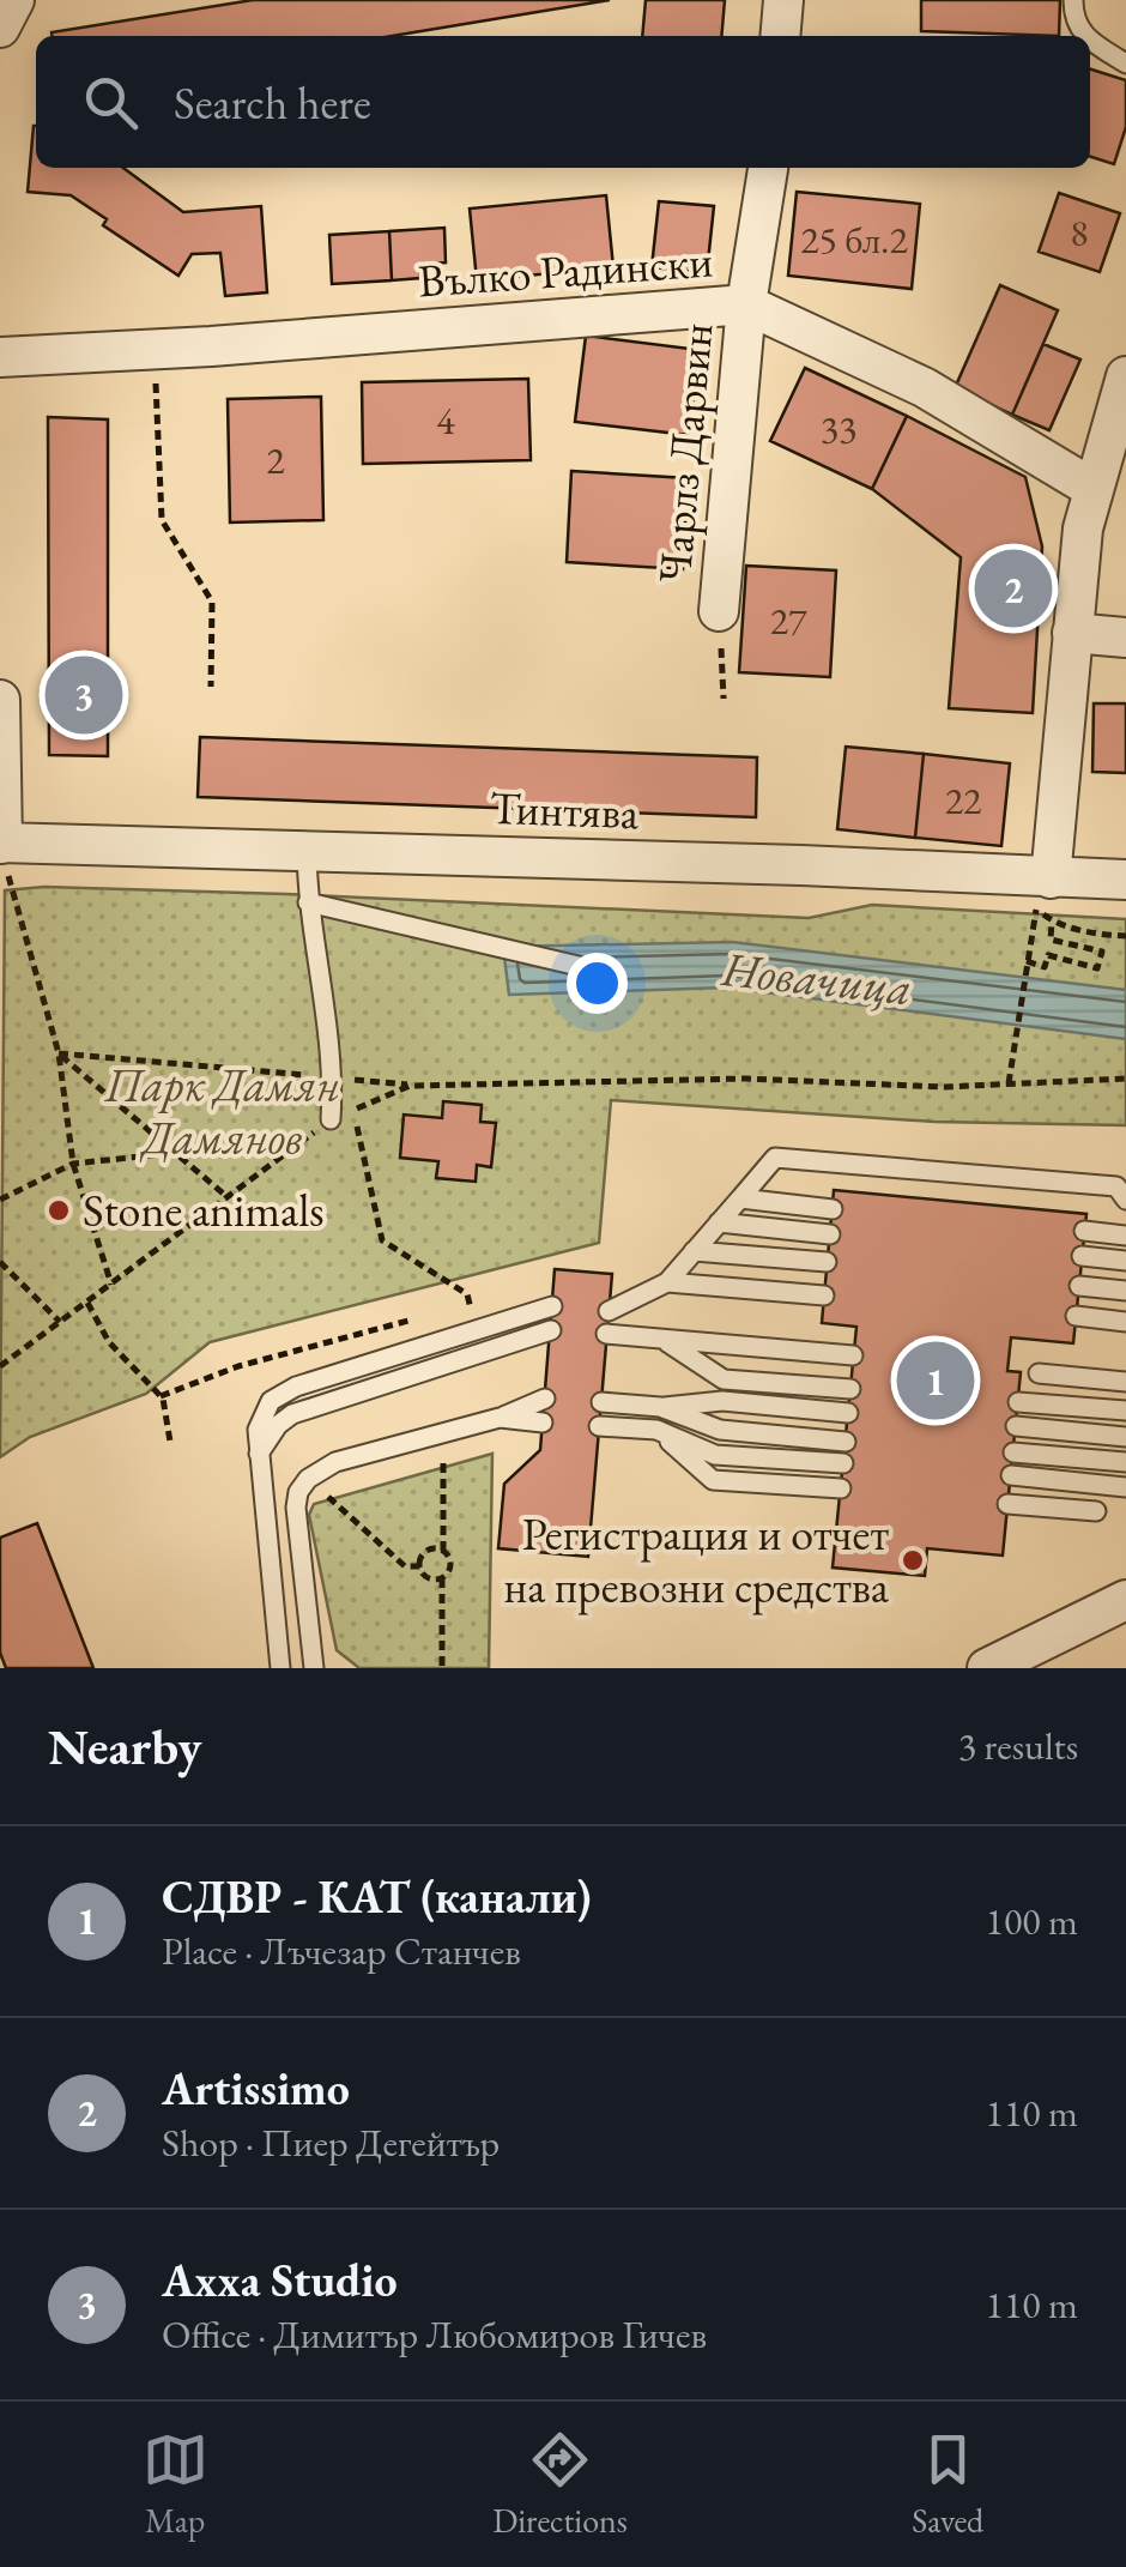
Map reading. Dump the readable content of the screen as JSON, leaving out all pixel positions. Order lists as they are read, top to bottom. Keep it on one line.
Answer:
{"streets":{"street":["Вълко Радински","Чарлз Дарвин","Тинтява"]},"crossings":[["Вълко Радински","Чарлз Дарвин"]],"water":["Новачица"],"parks":["Парк Дамян Дамянов"],"places":["Stone animals","Регистрация и отчет на превозни средства"],"house_numbers":["8","25 бл.2","4","33","2","27","22"],"page":{"search":"Search here","pins":["2","3","1"],"heading":["Nearby","3 results"],"list":[{"mark":"1","name":"СДВР - КАТ (канали)","note":"Place · Лъчезар Станчев","value":"100 m"},{"mark":"2","name":"Artissimo","note":"Shop · Пиер Дегейтър","value":"110 m"},{"mark":"3","name":"Axxa Studio","note":"Office · Димитър Любомиров Гичев","value":"110 m"}],"nav":["Map","Directions","Saved"]}}
